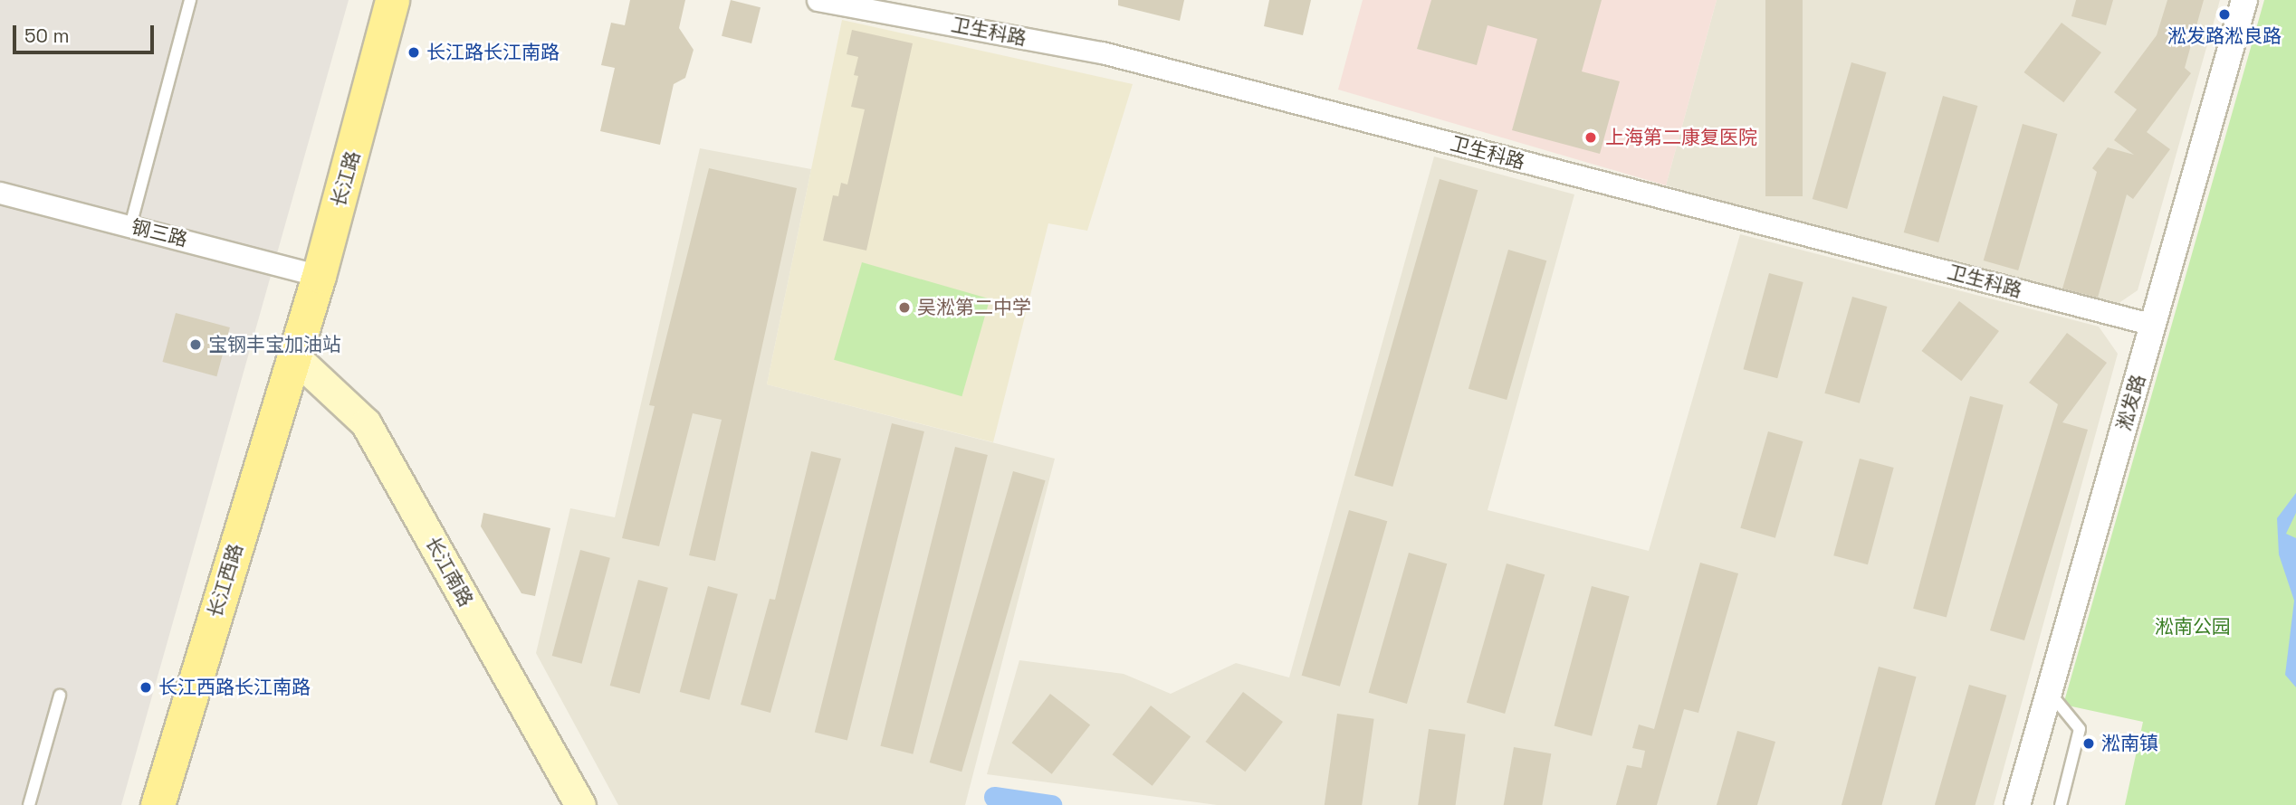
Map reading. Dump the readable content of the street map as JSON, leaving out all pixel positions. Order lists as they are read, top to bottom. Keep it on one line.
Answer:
{"streets":{"main road":["长江路","长江南路","长江西路"],"street":["卫生科路","钢三路","淞发路"]},"crossings":[["卫生科路","淞发路"],["长江路","钢三路"],["长江路","长江南路"],["长江路","长江西路"],["长江南路","长江西路"]],"parks":["淞南公园"],"places":["淞发路淞良路","长江路长江南路","上海第二康复医院","吴淞第二中学","宝钢丰宝加油站","长江西路长江南路","淞南镇"],"scale_bar":"50 m"}
